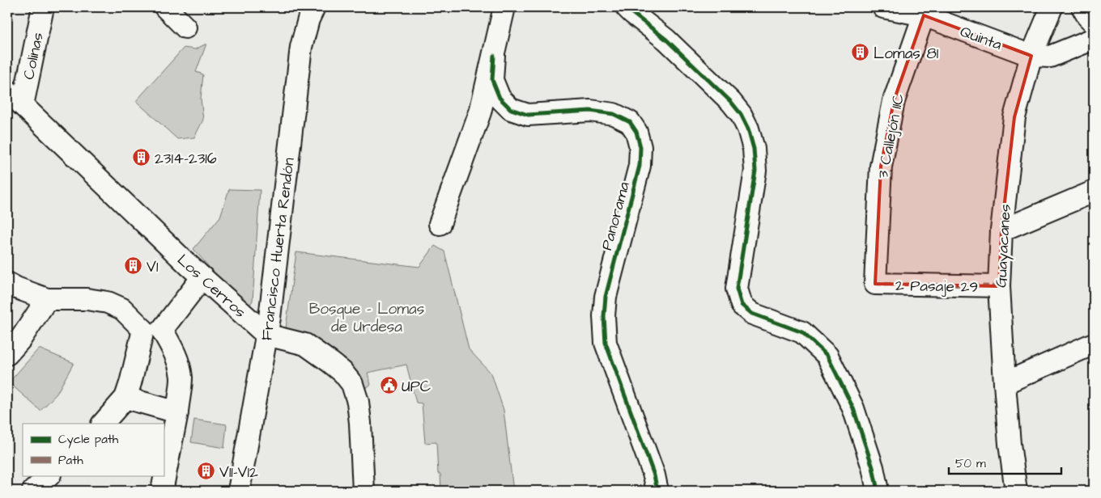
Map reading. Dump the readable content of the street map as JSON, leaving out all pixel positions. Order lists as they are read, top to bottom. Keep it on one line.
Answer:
{"streets":{"street":["Quinta","Colinas","3 Callejón 11C","Panorama","Guayacanes","Francisco Huerta Rendón","Los Cerros","2 Pasaje 29"]},"crossings":[["Quinta","3 Callejón 11C"],["Quinta","Guayacanes"],["Colinas","Los Cerros"],["3 Callejón 11C","2 Pasaje 29"],["Guayacanes","2 Pasaje 29"],["Francisco Huerta Rendón","Los Cerros"]],"parks":["Bosque - Lomas de Urdesa"],"places":{"building":["Lomas 81","2314-2316","V1","V11-V12"],"public building":["UPC"]},"legend":["Cycle path","Path"],"scale_bar":"50 m"}
